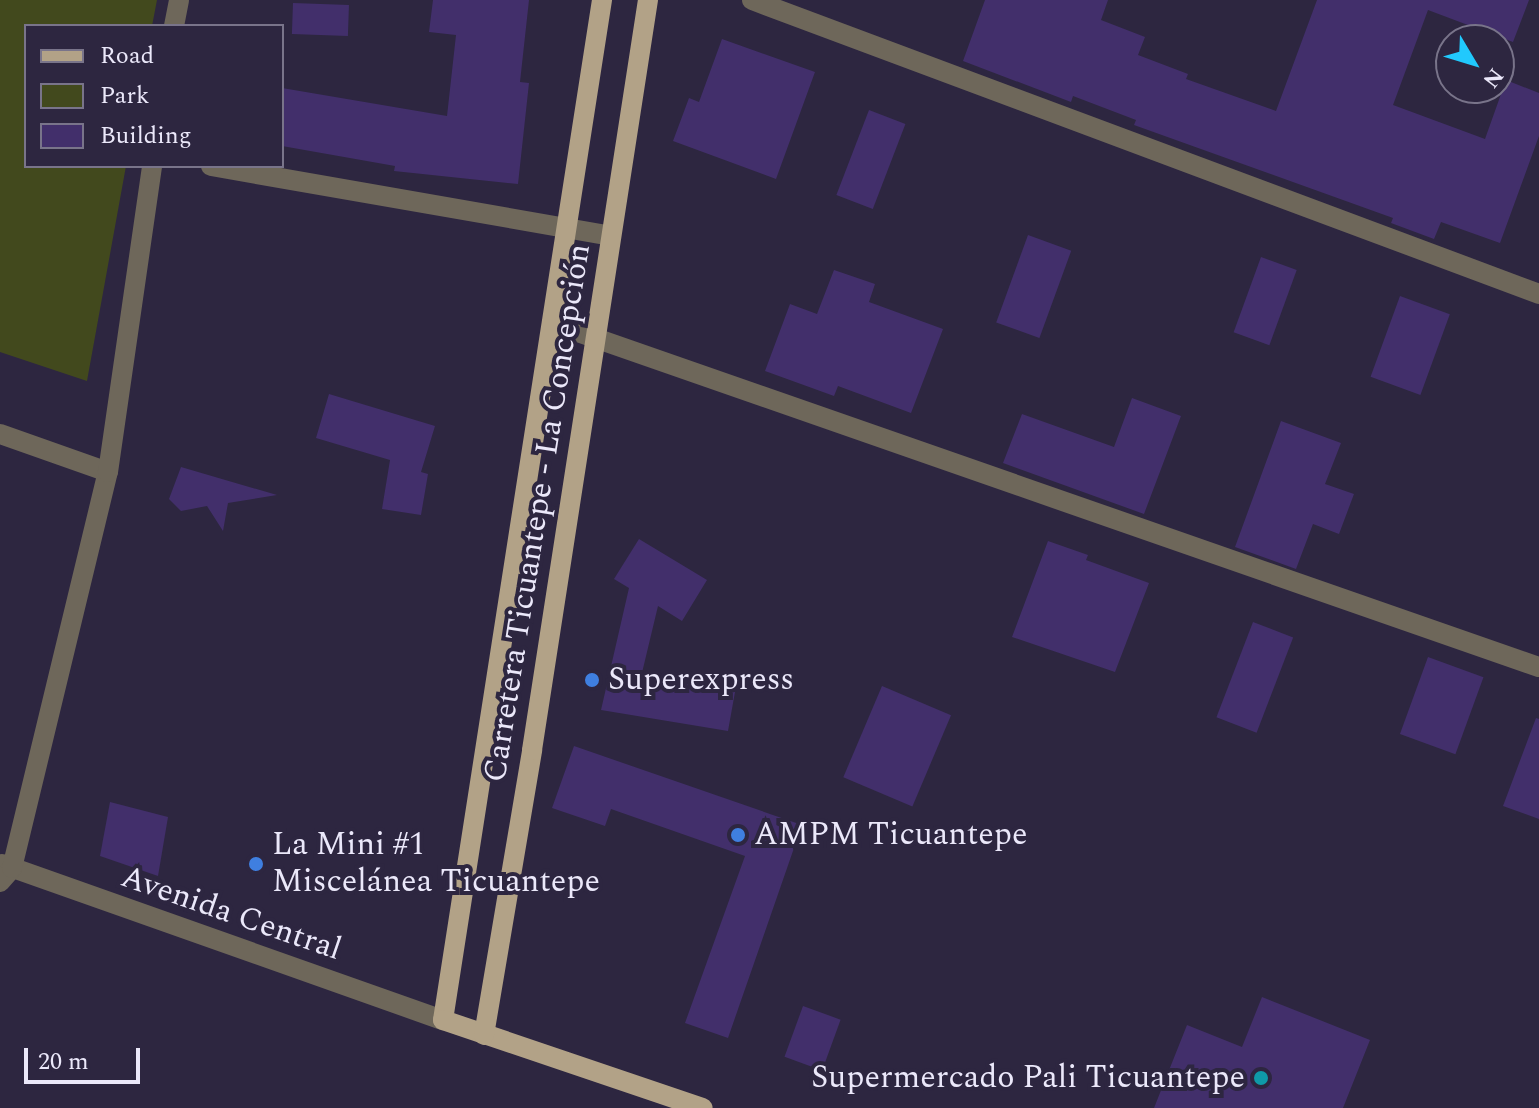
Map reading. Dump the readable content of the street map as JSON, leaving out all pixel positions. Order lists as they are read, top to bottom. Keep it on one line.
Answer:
{"streets":{"main road":["Carretera Ticuantepe - La Concepción"],"street":["Avenida Central"]},"crossings":[["Carretera Ticuantepe - La Concepción","Avenida Central"]],"places":["Superexpress","AMPM Ticuantepe","La Mini #1 Miscelánea Ticuantepe","Supermercado Pali Ticuantepe"],"legend":["Road","Park","Building"],"scale_bar":"20 m","north":"bottom right"}
